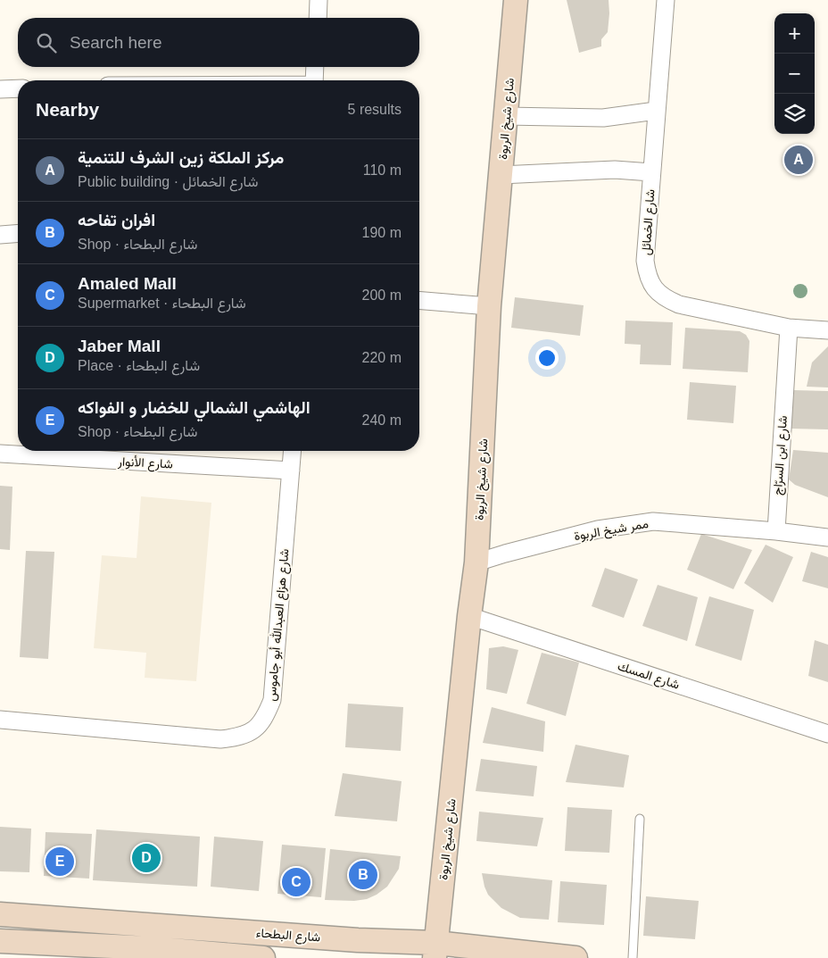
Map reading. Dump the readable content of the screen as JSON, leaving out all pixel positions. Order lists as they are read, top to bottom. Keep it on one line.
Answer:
{"streets":{"street":["شارع شيخ الربوة","شارع الخمائل","شارع ابن السرّاج","شارع الأنوار","ممر شيخ الربوة","شارع هزاع العبدالله أبو جاموس","شارع المسك","شارع البطحاء"]},"crossings":[["شارع شيخ الربوة","ممر شيخ الربوة"],["شارع شيخ الربوة","شارع المسك"],["شارع شيخ الربوة","شارع البطحاء"],["شارع الخمائل","شارع ابن السرّاج"],["شارع ابن السرّاج","ممر شيخ الربوة"],["شارع الأنوار","شارع هزاع العبدالله أبو جاموس"]],"page":{"map_buttons":["+","−"],"search":"Search here","heading":["Nearby","5 results"],"list":[{"mark":"A","name":"مركز الملكة زين الشرف للتنمية","note":"Public building · شارع الخمائل","value":"110 m"},{"mark":"B","name":"افران تفاحه","note":"Shop · شارع البطحاء","value":"190 m"},{"mark":"C","name":"Amaled Mall","note":"Supermarket · شارع البطحاء","value":"200 m"},{"mark":"D","name":"Jaber Mall","note":"Place · شارع البطحاء","value":"220 m"},{"mark":"E","name":"الهاشمي الشمالي للخضار و الفواكه","note":"Shop · شارع البطحاء","value":"240 m"}],"pins":["A","D","E","B","C"]}}
